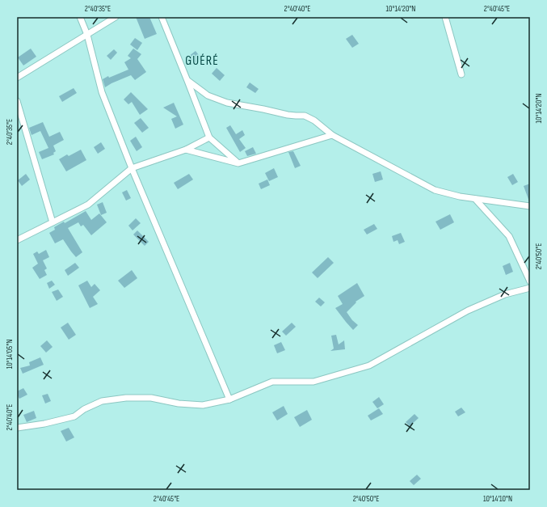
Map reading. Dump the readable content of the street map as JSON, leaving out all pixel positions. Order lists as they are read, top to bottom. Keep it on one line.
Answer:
{"districts":["GUÉRÉ"],"coordinates":["2°40'35\"E","2°40'40\"E","10°14'20\"N","2°40'45\"E","2°40'50\"E","10°14'05\"N","10°14'10\"N"]}
